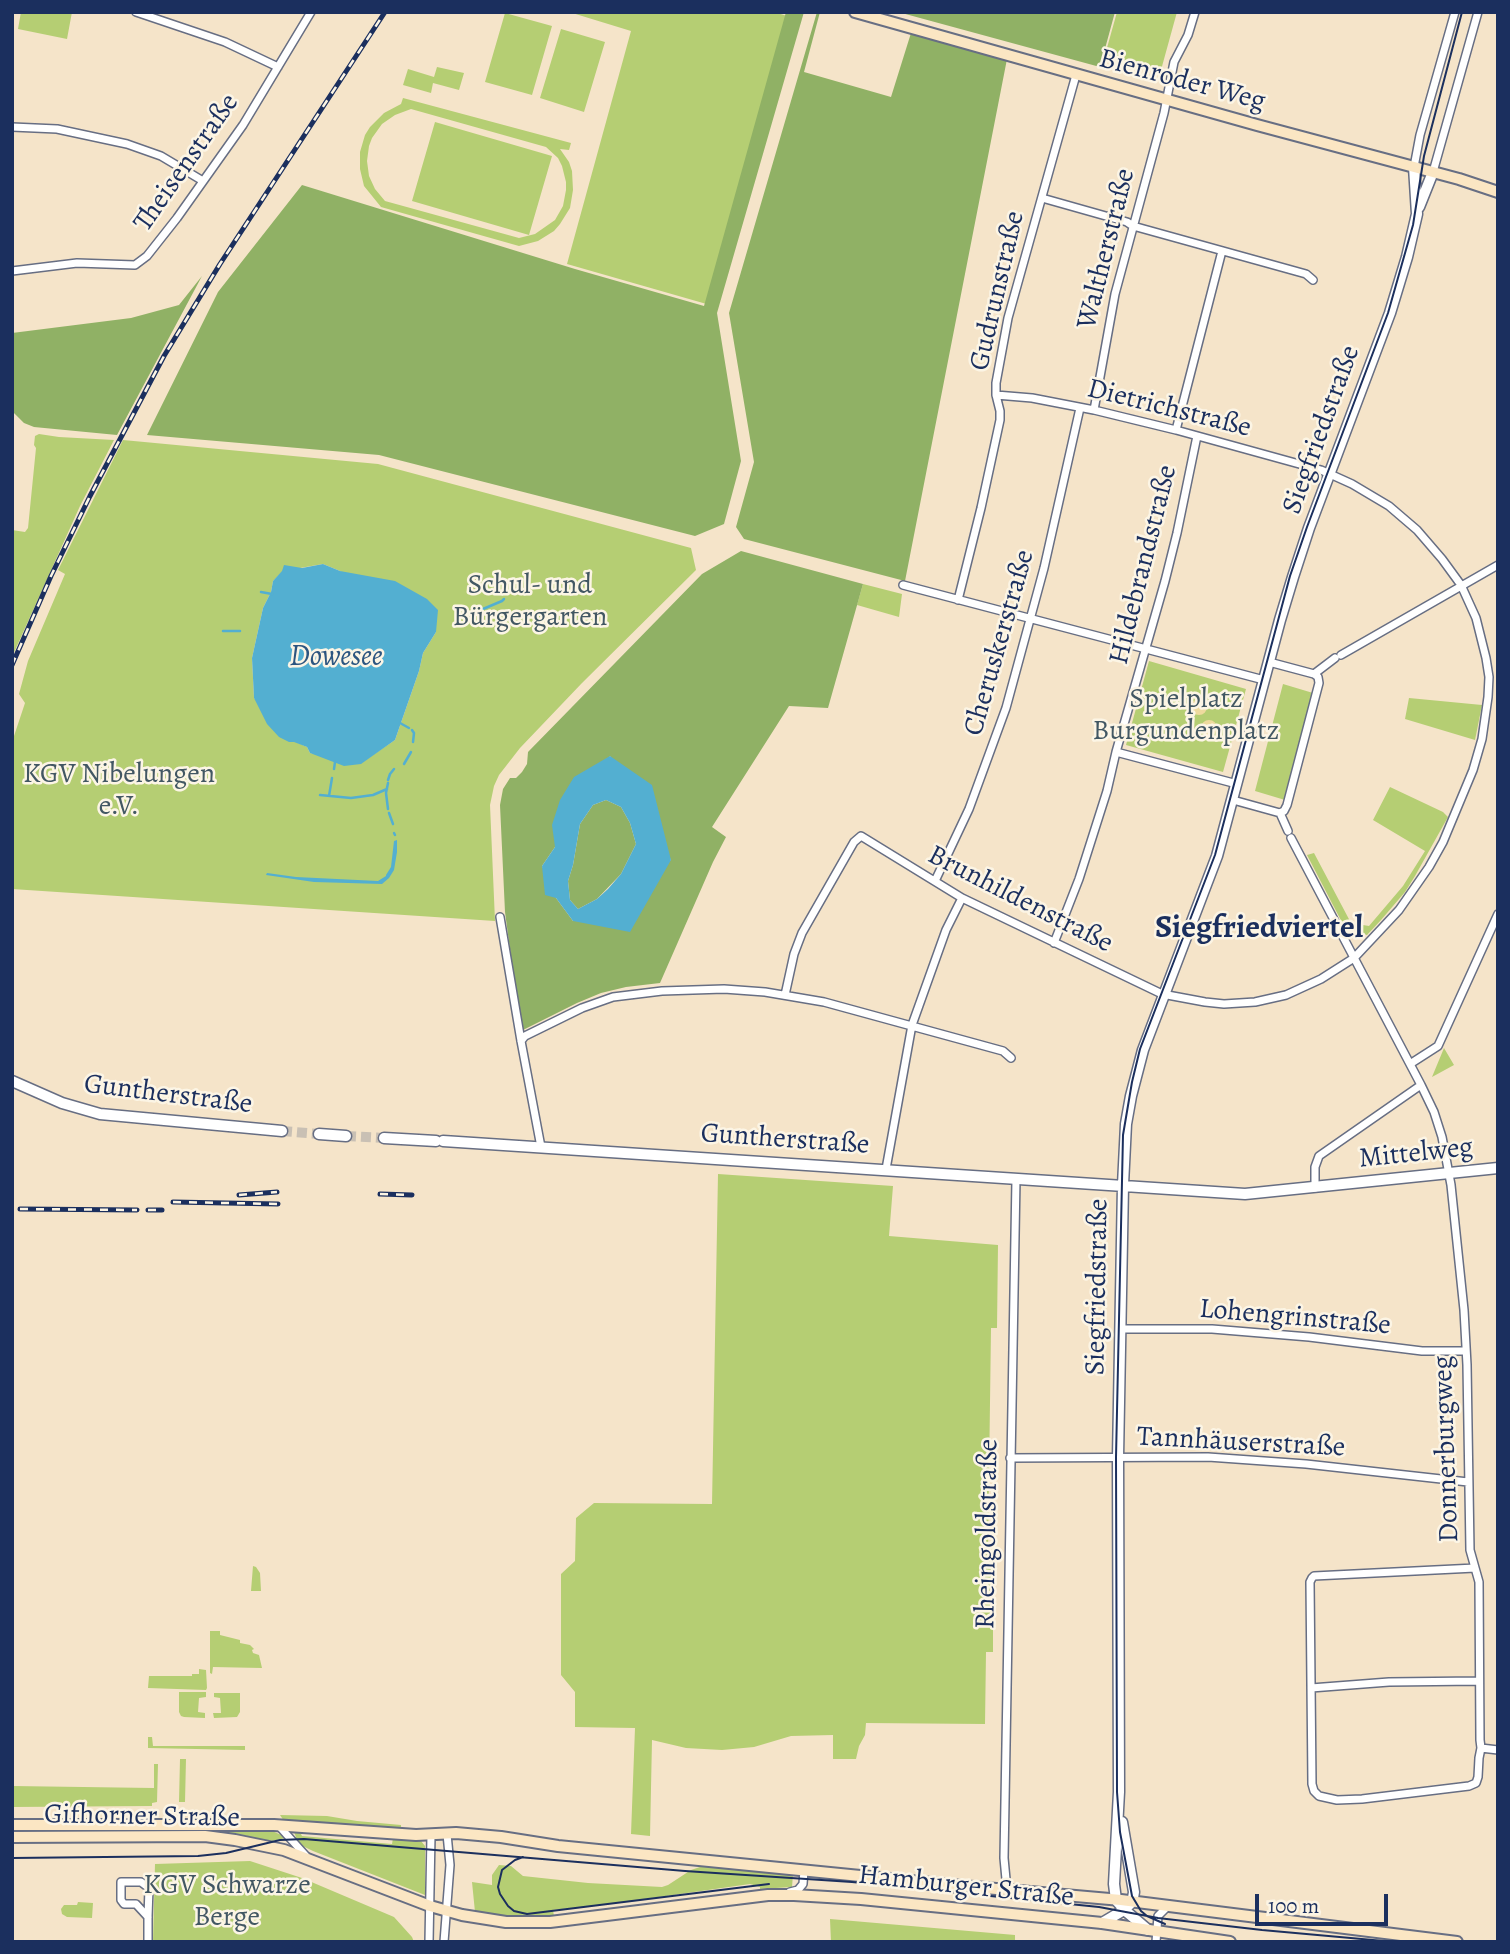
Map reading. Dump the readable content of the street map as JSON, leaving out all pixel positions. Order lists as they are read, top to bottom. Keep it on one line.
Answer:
{"streets":{"main road":["Bienroder Weg","Gifhorner Straße","Hamburger Straße"],"street":["Theisenstraße","Waltherstraße","Gudrunstraße","Dietrichstraße","Siegfriedstraße","Hildebrandstraße","Cheruskerstraße","Brunhildenstraße","Guntherstraße","Mittelweg","Lohengrinstraße","Tannhäuserstraße","Donnerburgweg","Rheingoldstraße"]},"crossings":[["Bienroder Weg","Waltherstraße"],["Bienroder Weg","Gudrunstraße"],["Bienroder Weg","Siegfriedstraße"],["Waltherstraße","Dietrichstraße"],["Gudrunstraße","Dietrichstraße"],["Dietrichstraße","Siegfriedstraße"],["Dietrichstraße","Hildebrandstraße"],["Dietrichstraße","Cheruskerstraße"],["Dietrichstraße","Brunhildenstraße"],["Dietrichstraße","Donnerburgweg"],["Siegfriedstraße","Brunhildenstraße"],["Siegfriedstraße","Guntherstraße"],["Siegfriedstraße","Lohengrinstraße"],["Siegfriedstraße","Tannhäuserstraße"],["Siegfriedstraße","Hamburger Straße"],["Hildebrandstraße","Brunhildenstraße"],["Cheruskerstraße","Brunhildenstraße"],["Brunhildenstraße","Donnerburgweg"],["Guntherstraße","Mittelweg"],["Guntherstraße","Rheingoldstraße"],["Mittelweg","Donnerburgweg"],["Lohengrinstraße","Donnerburgweg"],["Tannhäuserstraße","Donnerburgweg"],["Tannhäuserstraße","Rheingoldstraße"],["Rheingoldstraße","Hamburger Straße"],["Gifhorner Straße","Hamburger Straße"]],"districts":["Siegfriedviertel"],"water":["Dowesee"],"parks":["Schul- und Bürgergarten","Spielplatz Burgundenplatz","KGV Nibelungen e.V.","KGV Schwarze Berge"],"scale_bar":"100 m"}
